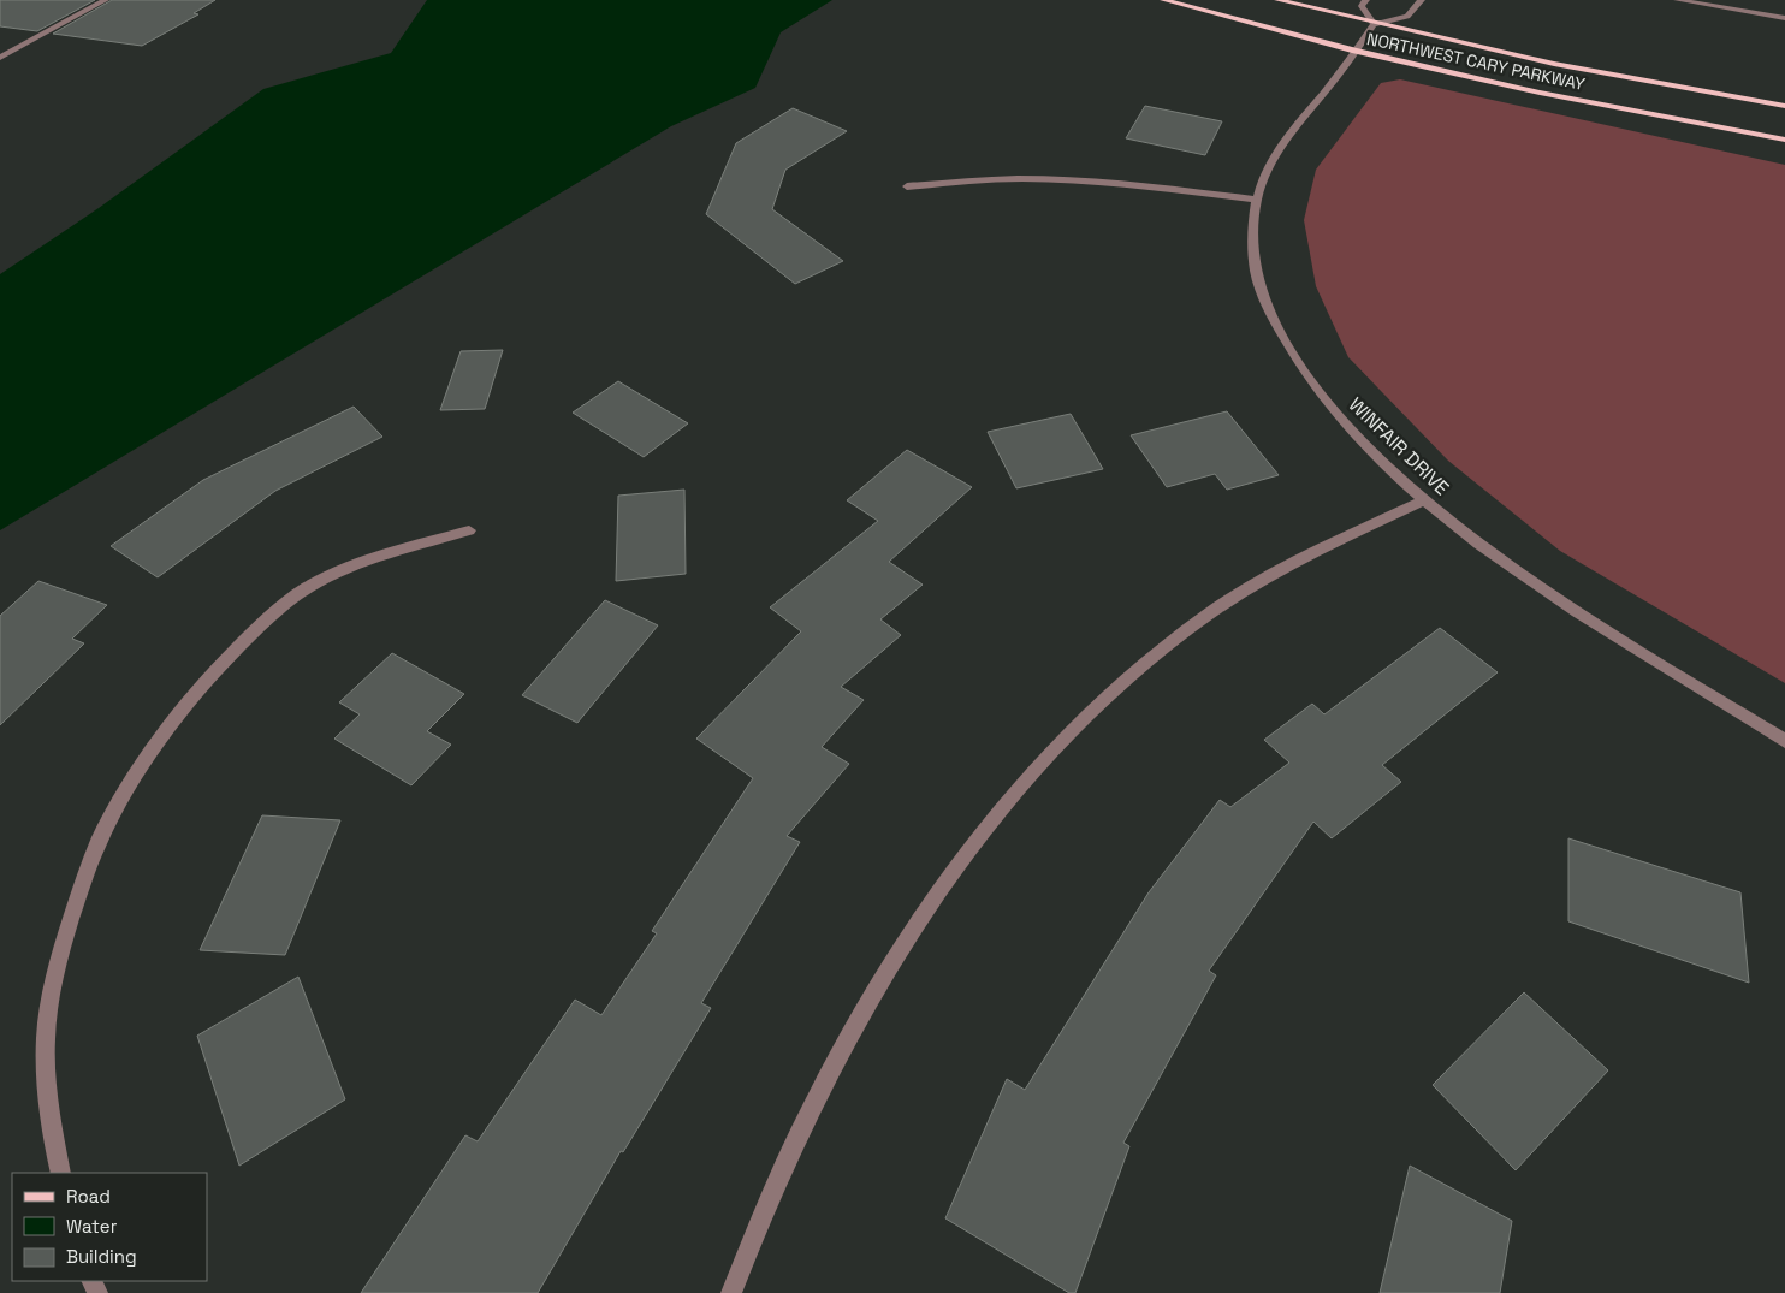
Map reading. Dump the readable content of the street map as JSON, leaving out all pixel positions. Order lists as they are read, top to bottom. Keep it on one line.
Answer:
{"streets":{"main road":["NORTHWEST CARY PARKWAY"],"street":["WINFAIR DRIVE"]},"crossings":[["NORTHWEST CARY PARKWAY","WINFAIR DRIVE"]],"legend":["Road","Water","Building"]}
